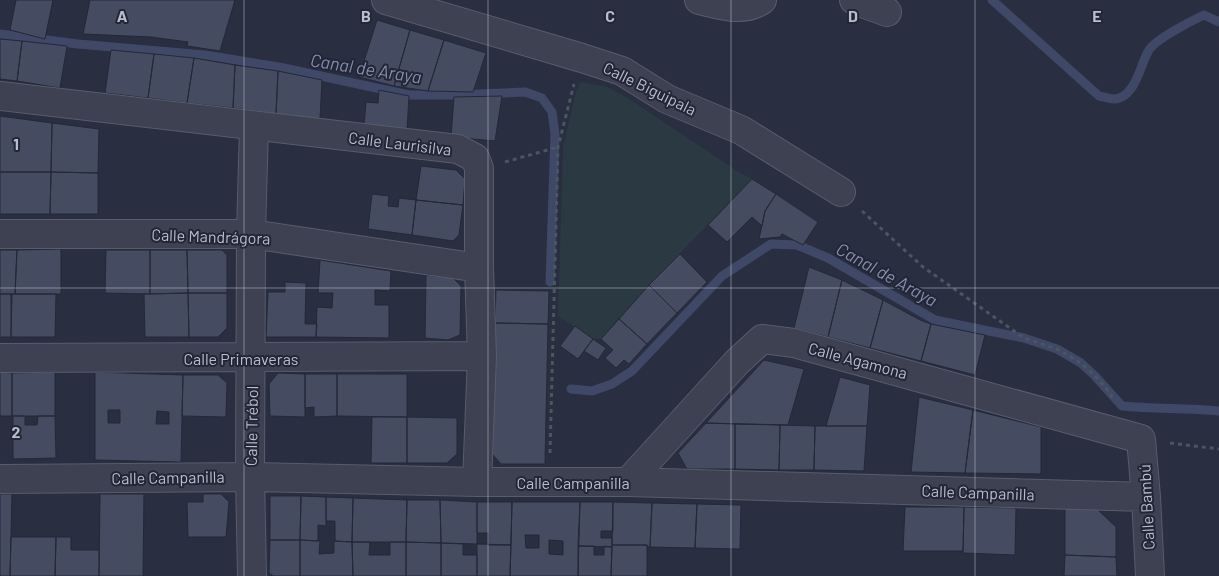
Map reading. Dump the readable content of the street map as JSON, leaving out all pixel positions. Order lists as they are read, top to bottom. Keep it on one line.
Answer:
{"streets":{"street":["Calle Biguipala","Calle Laurisilva","Calle Mandrágora","Calle Primaveras","Calle Agamona","Calle Trébol","Calle Campanilla","Calle Bambú"]},"crossings":[["Calle Laurisilva","Calle Trébol"],["Calle Mandrágora","Calle Trébol"],["Calle Primaveras","Calle Trébol"],["Calle Agamona","Calle Campanilla"],["Calle Agamona","Calle Bambú"],["Calle Trébol","Calle Campanilla"],["Calle Campanilla","Calle Bambú"]],"water":["Canal de Araya"],"grid":{"columns":["A","B","C","D","E"],"rows":["1","2"]}}
